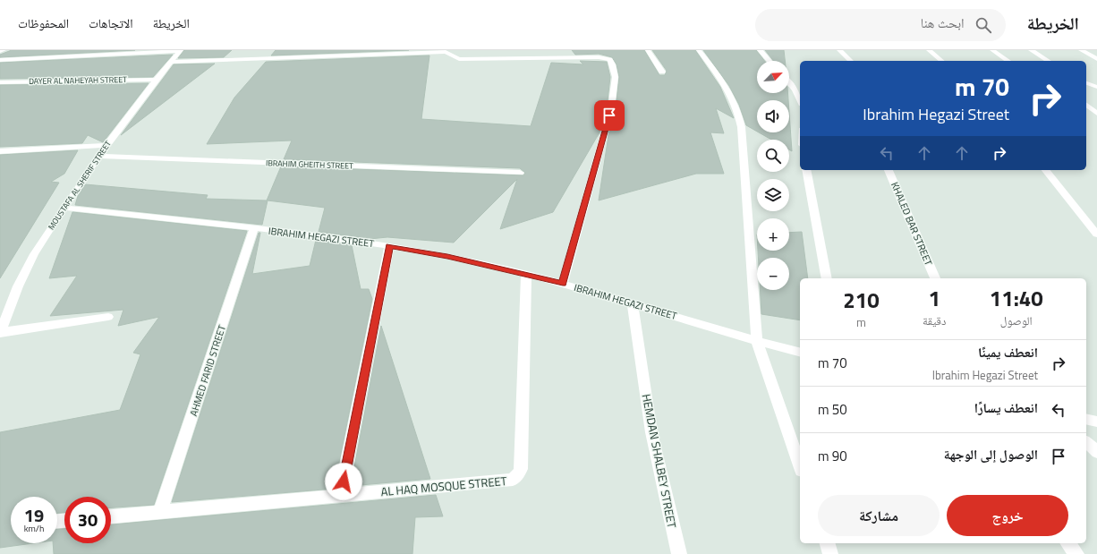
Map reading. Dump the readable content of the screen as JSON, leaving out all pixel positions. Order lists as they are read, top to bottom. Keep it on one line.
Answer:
{"streets":{"street":["DAYER AL NAHEYAH STREET","IBRAHIM GHEITH STREET","MOUSTAFA AL SHERIF STREET","KHALED BAR STREET","IBRAHIM HEGAZI STREET","AHMED FARID STREET","HEMDAN SHALBEY STREET","AL HAQ MOSQUE STREET"]},"crossings":[["DAYER AL NAHEYAH STREET","MOUSTAFA AL SHERIF STREET"],["IBRAHIM GHEITH STREET","MOUSTAFA AL SHERIF STREET"],["MOUSTAFA AL SHERIF STREET","IBRAHIM HEGAZI STREET"],["IBRAHIM HEGAZI STREET","AHMED FARID STREET"],["IBRAHIM HEGAZI STREET","HEMDAN SHALBEY STREET"],["IBRAHIM HEGAZI STREET","AL HAQ MOSQUE STREET"],["AHMED FARID STREET","AL HAQ MOSQUE STREET"]],"north":"top right","page":{"header":"الخريطة","search":"ابحث هنا","nav":["الخريطة","الاتجاهات","المحفوظات"],"map_buttons":["+","−"],"turn":["70 m","Ibrahim Hegazi Street"],"eta":["11:40","الوصول","1","دقيقة","210","m"],"list":[{"name":"انعطف يمينًا","note":"Ibrahim Hegazi Street","value":"70 m"},{"name":"انعطف يسارًا","value":"50 m"},{"name":"الوصول إلى الوجهة","value":"90 m"}],"buttons":["خروج","مشاركة"],"speed":"19 km/h","limit":"30"}}
